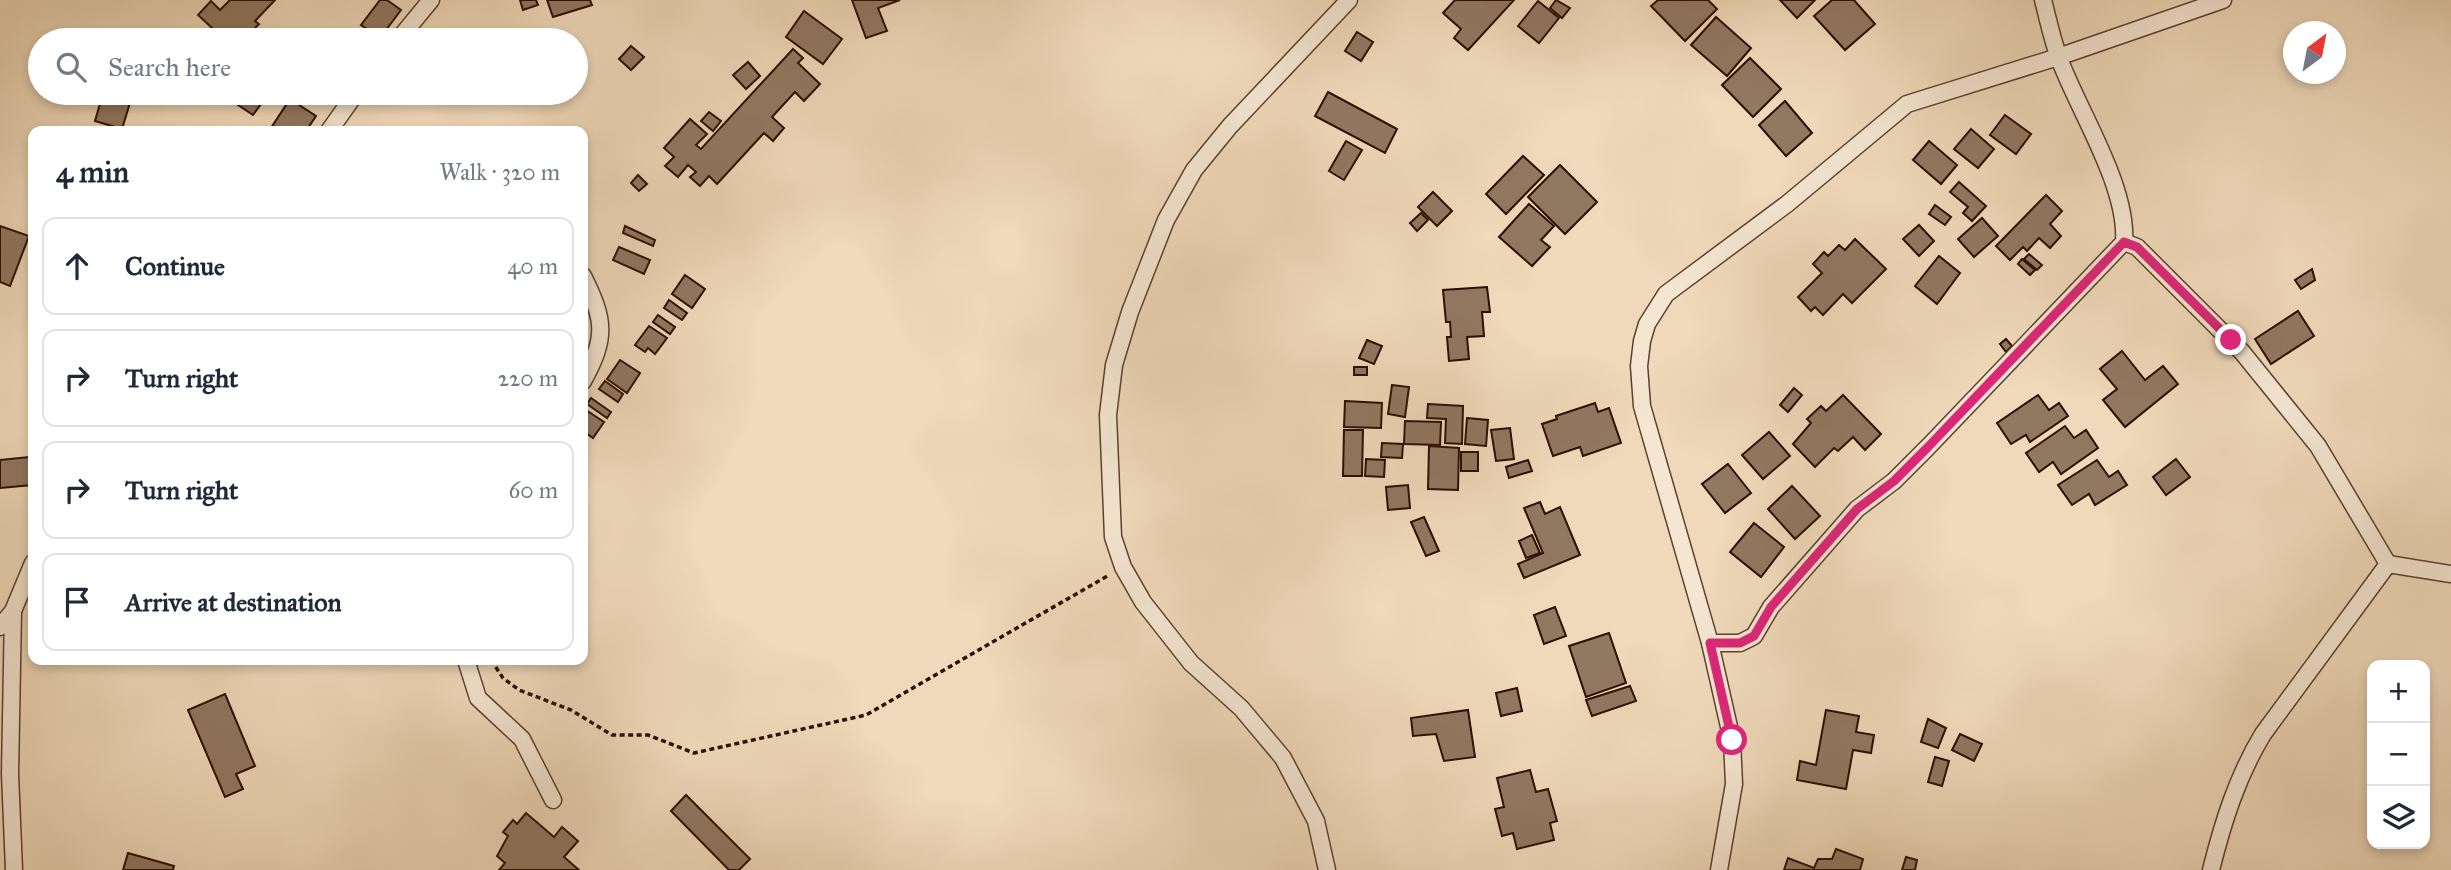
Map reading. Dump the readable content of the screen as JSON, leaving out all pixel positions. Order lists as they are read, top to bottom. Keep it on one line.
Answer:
{"north":"top right","page":{"search":"Search here","heading":["4 min","Walk · 320 m"],"list":[["Continue","40 m"],["Turn right","220 m"],["Turn right","60 m"],"Arrive at destination"],"map_buttons":["+","−"]}}
